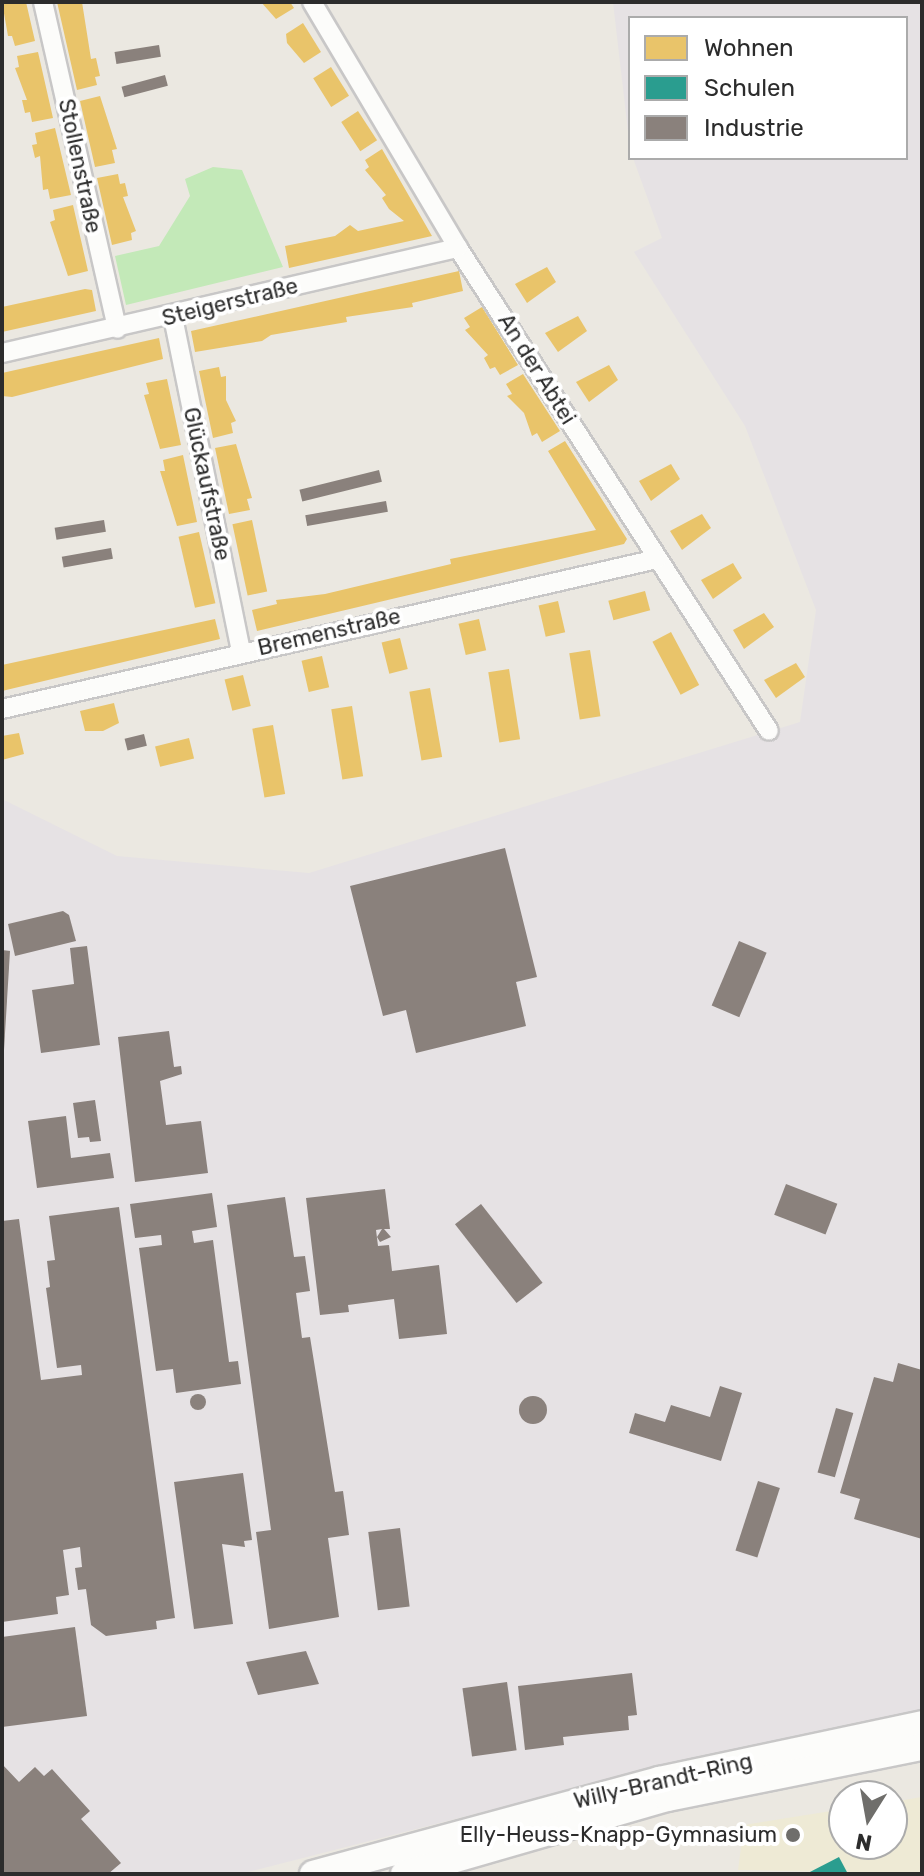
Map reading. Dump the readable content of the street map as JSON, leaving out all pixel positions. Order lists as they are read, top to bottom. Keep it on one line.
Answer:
{"streets":{"main road":["Willy-Brandt-Ring"],"street":["Stollenstraße","Steigerstraße","An der Abtei","Glückaufstraße","Bremenstraße"]},"crossings":[["Stollenstraße","Steigerstraße"],["Steigerstraße","An der Abtei"],["Steigerstraße","Glückaufstraße"],["An der Abtei","Bremenstraße"],["Glückaufstraße","Bremenstraße"]],"places":["Elly-Heuss-Knapp-Gymnasium"],"legend":["Wohnen","Schulen","Industrie"],"north":"bottom"}
